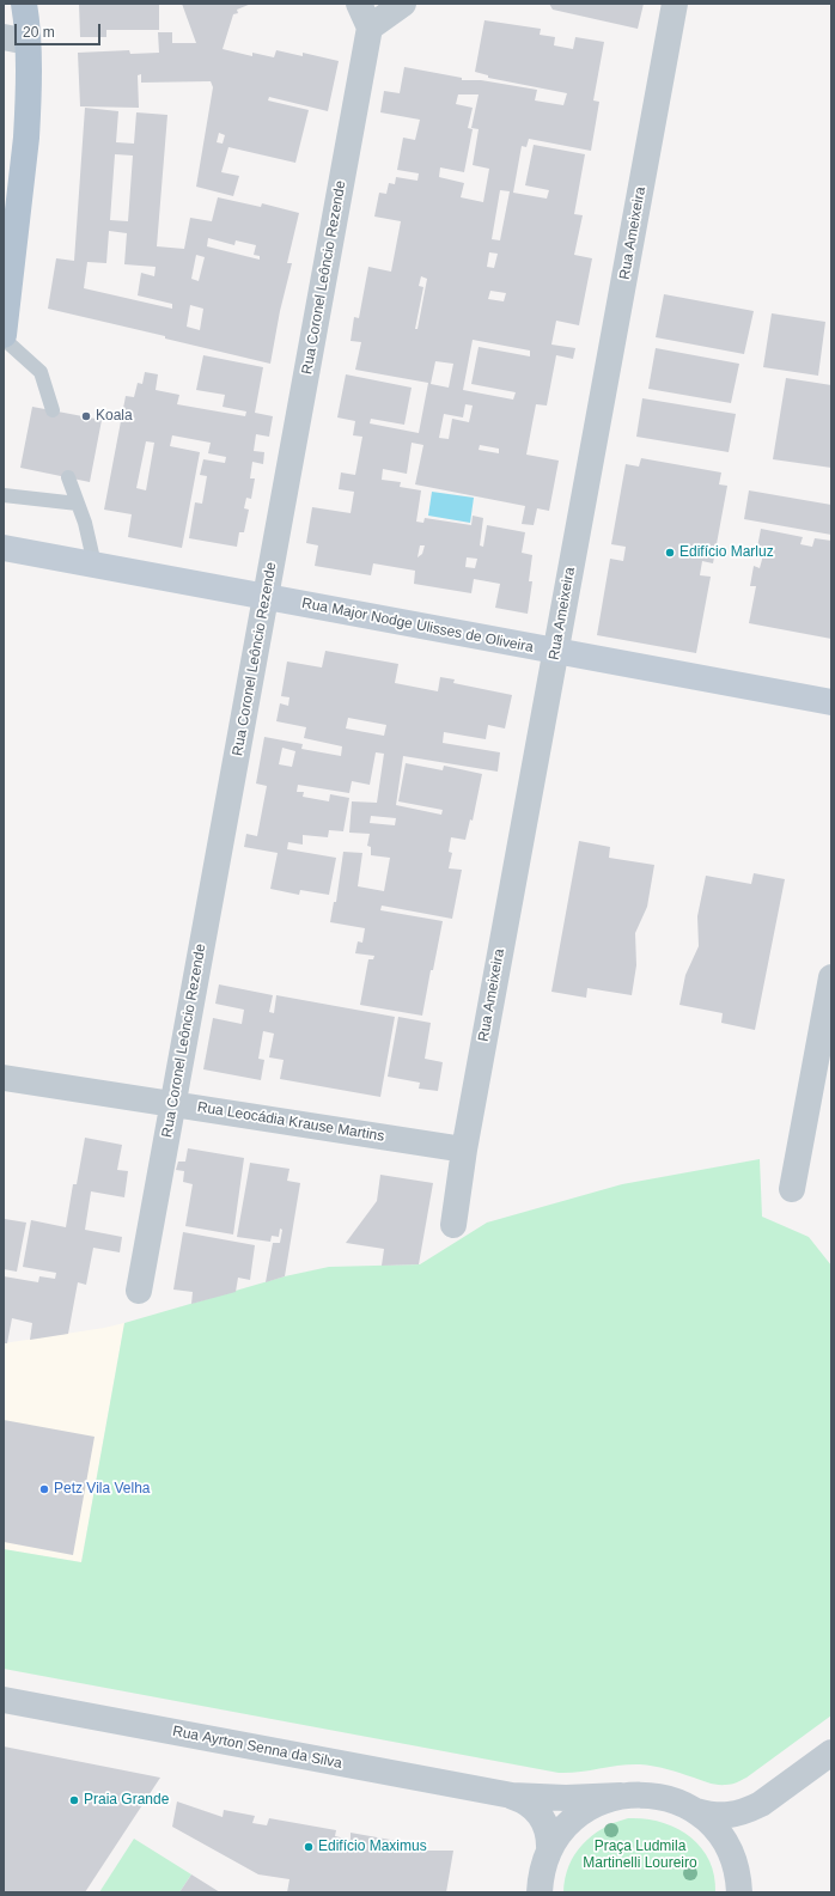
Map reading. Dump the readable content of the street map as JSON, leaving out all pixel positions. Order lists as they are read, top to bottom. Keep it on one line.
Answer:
{"streets":{"main road":["Rua Major Nodge Ulisses de Oliveira"],"street":["Rua Ameixeira","Rua Coronel Leôncio Rezende","Rua Leocádia Krause Martins","Rua Ayrton Senna da Silva"]},"crossings":[["Rua Ameixeira","Rua Major Nodge Ulisses de Oliveira"],["Rua Ameixeira","Rua Leocádia Krause Martins"],["Rua Coronel Leôncio Rezende","Rua Major Nodge Ulisses de Oliveira"],["Rua Coronel Leôncio Rezende","Rua Leocádia Krause Martins"]],"parks":["Praça Ludmila Martinelli Loureiro"],"places":["Koala","Edifício Marluz","Petz Vila Velha","Praia Grande","Edifício Maximus"],"scale_bar":"20 m"}
